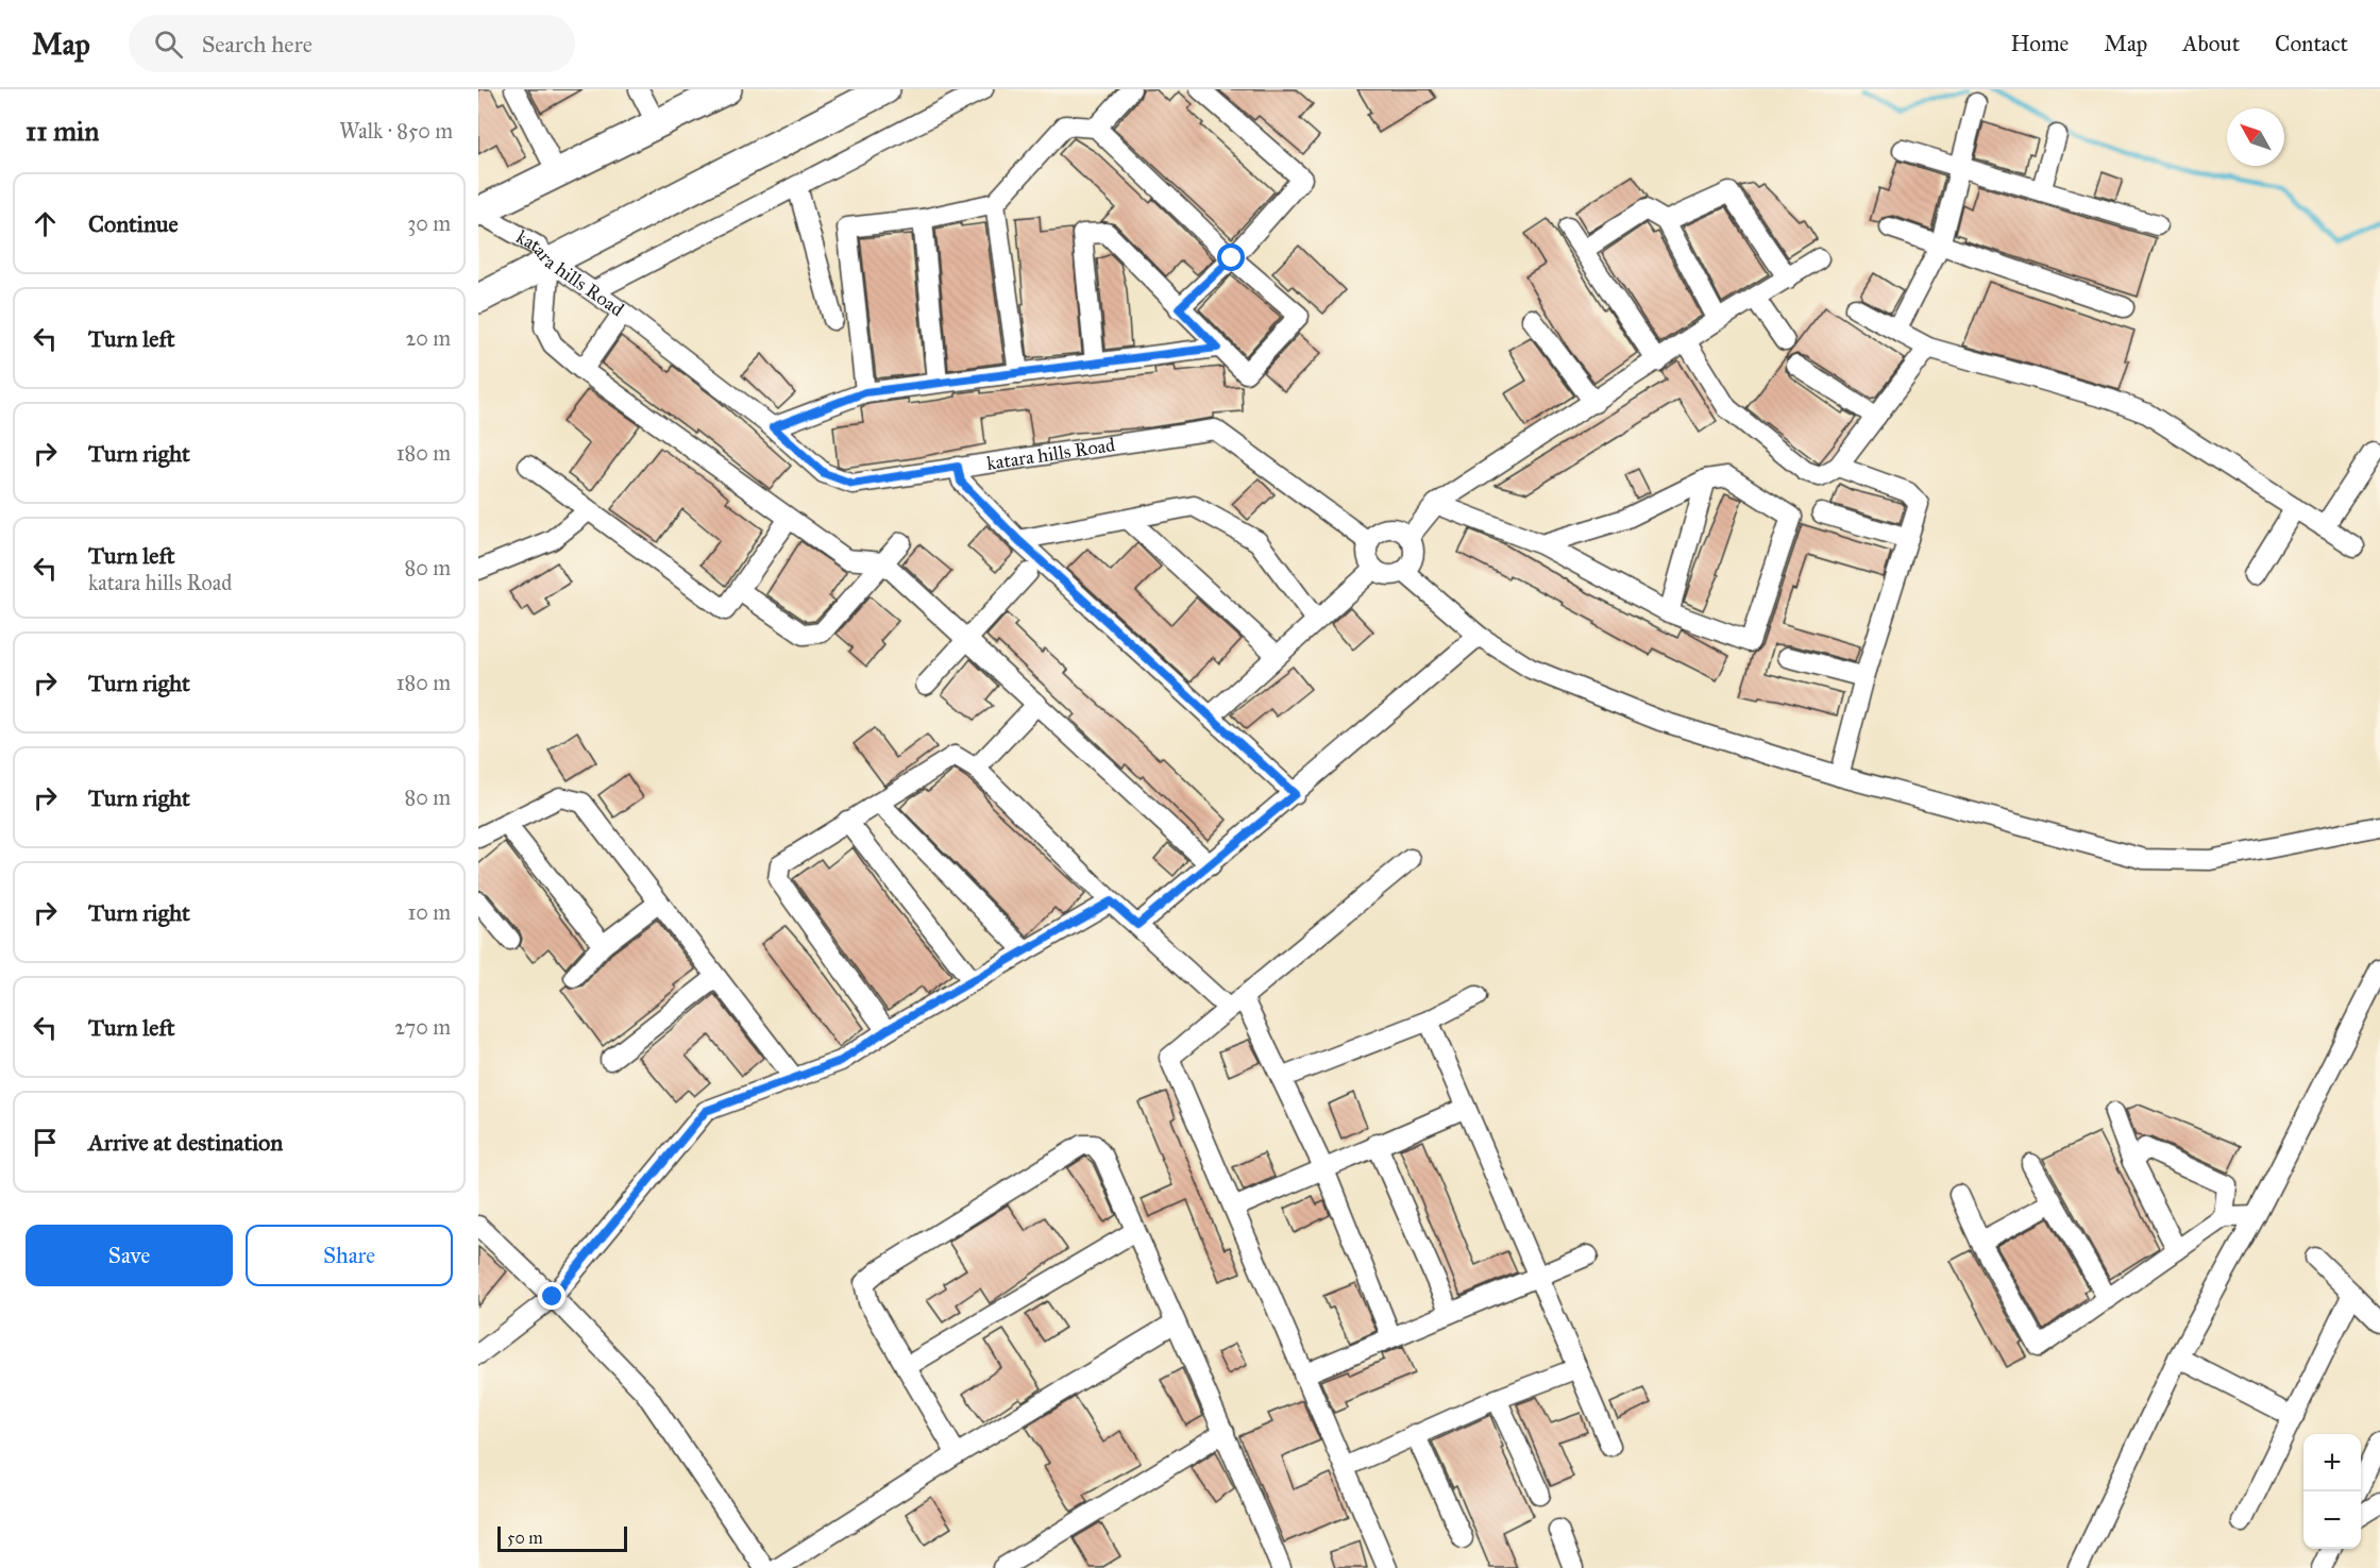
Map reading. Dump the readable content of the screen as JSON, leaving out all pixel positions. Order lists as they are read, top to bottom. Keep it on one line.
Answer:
{"streets":{"street":["katara hills Road"]},"scale_bar":"50 m","north":"top left","page":{"header":"Map","search":"Search here","nav":["Home","Map","About","Contact"],"heading":["11 min","Walk · 850 m"],"list":[["Continue","30 m"],["Turn left","20 m"],["Turn right","180 m"],["Turn left","katara hills Road","80 m"],["Turn right","180 m"],["Turn right","80 m"],["Turn right","10 m"],["Turn left","270 m"],"Arrive at destination"],"buttons":["Save","Share"],"map_buttons":["+","−"],"scale":"50 m"}}
